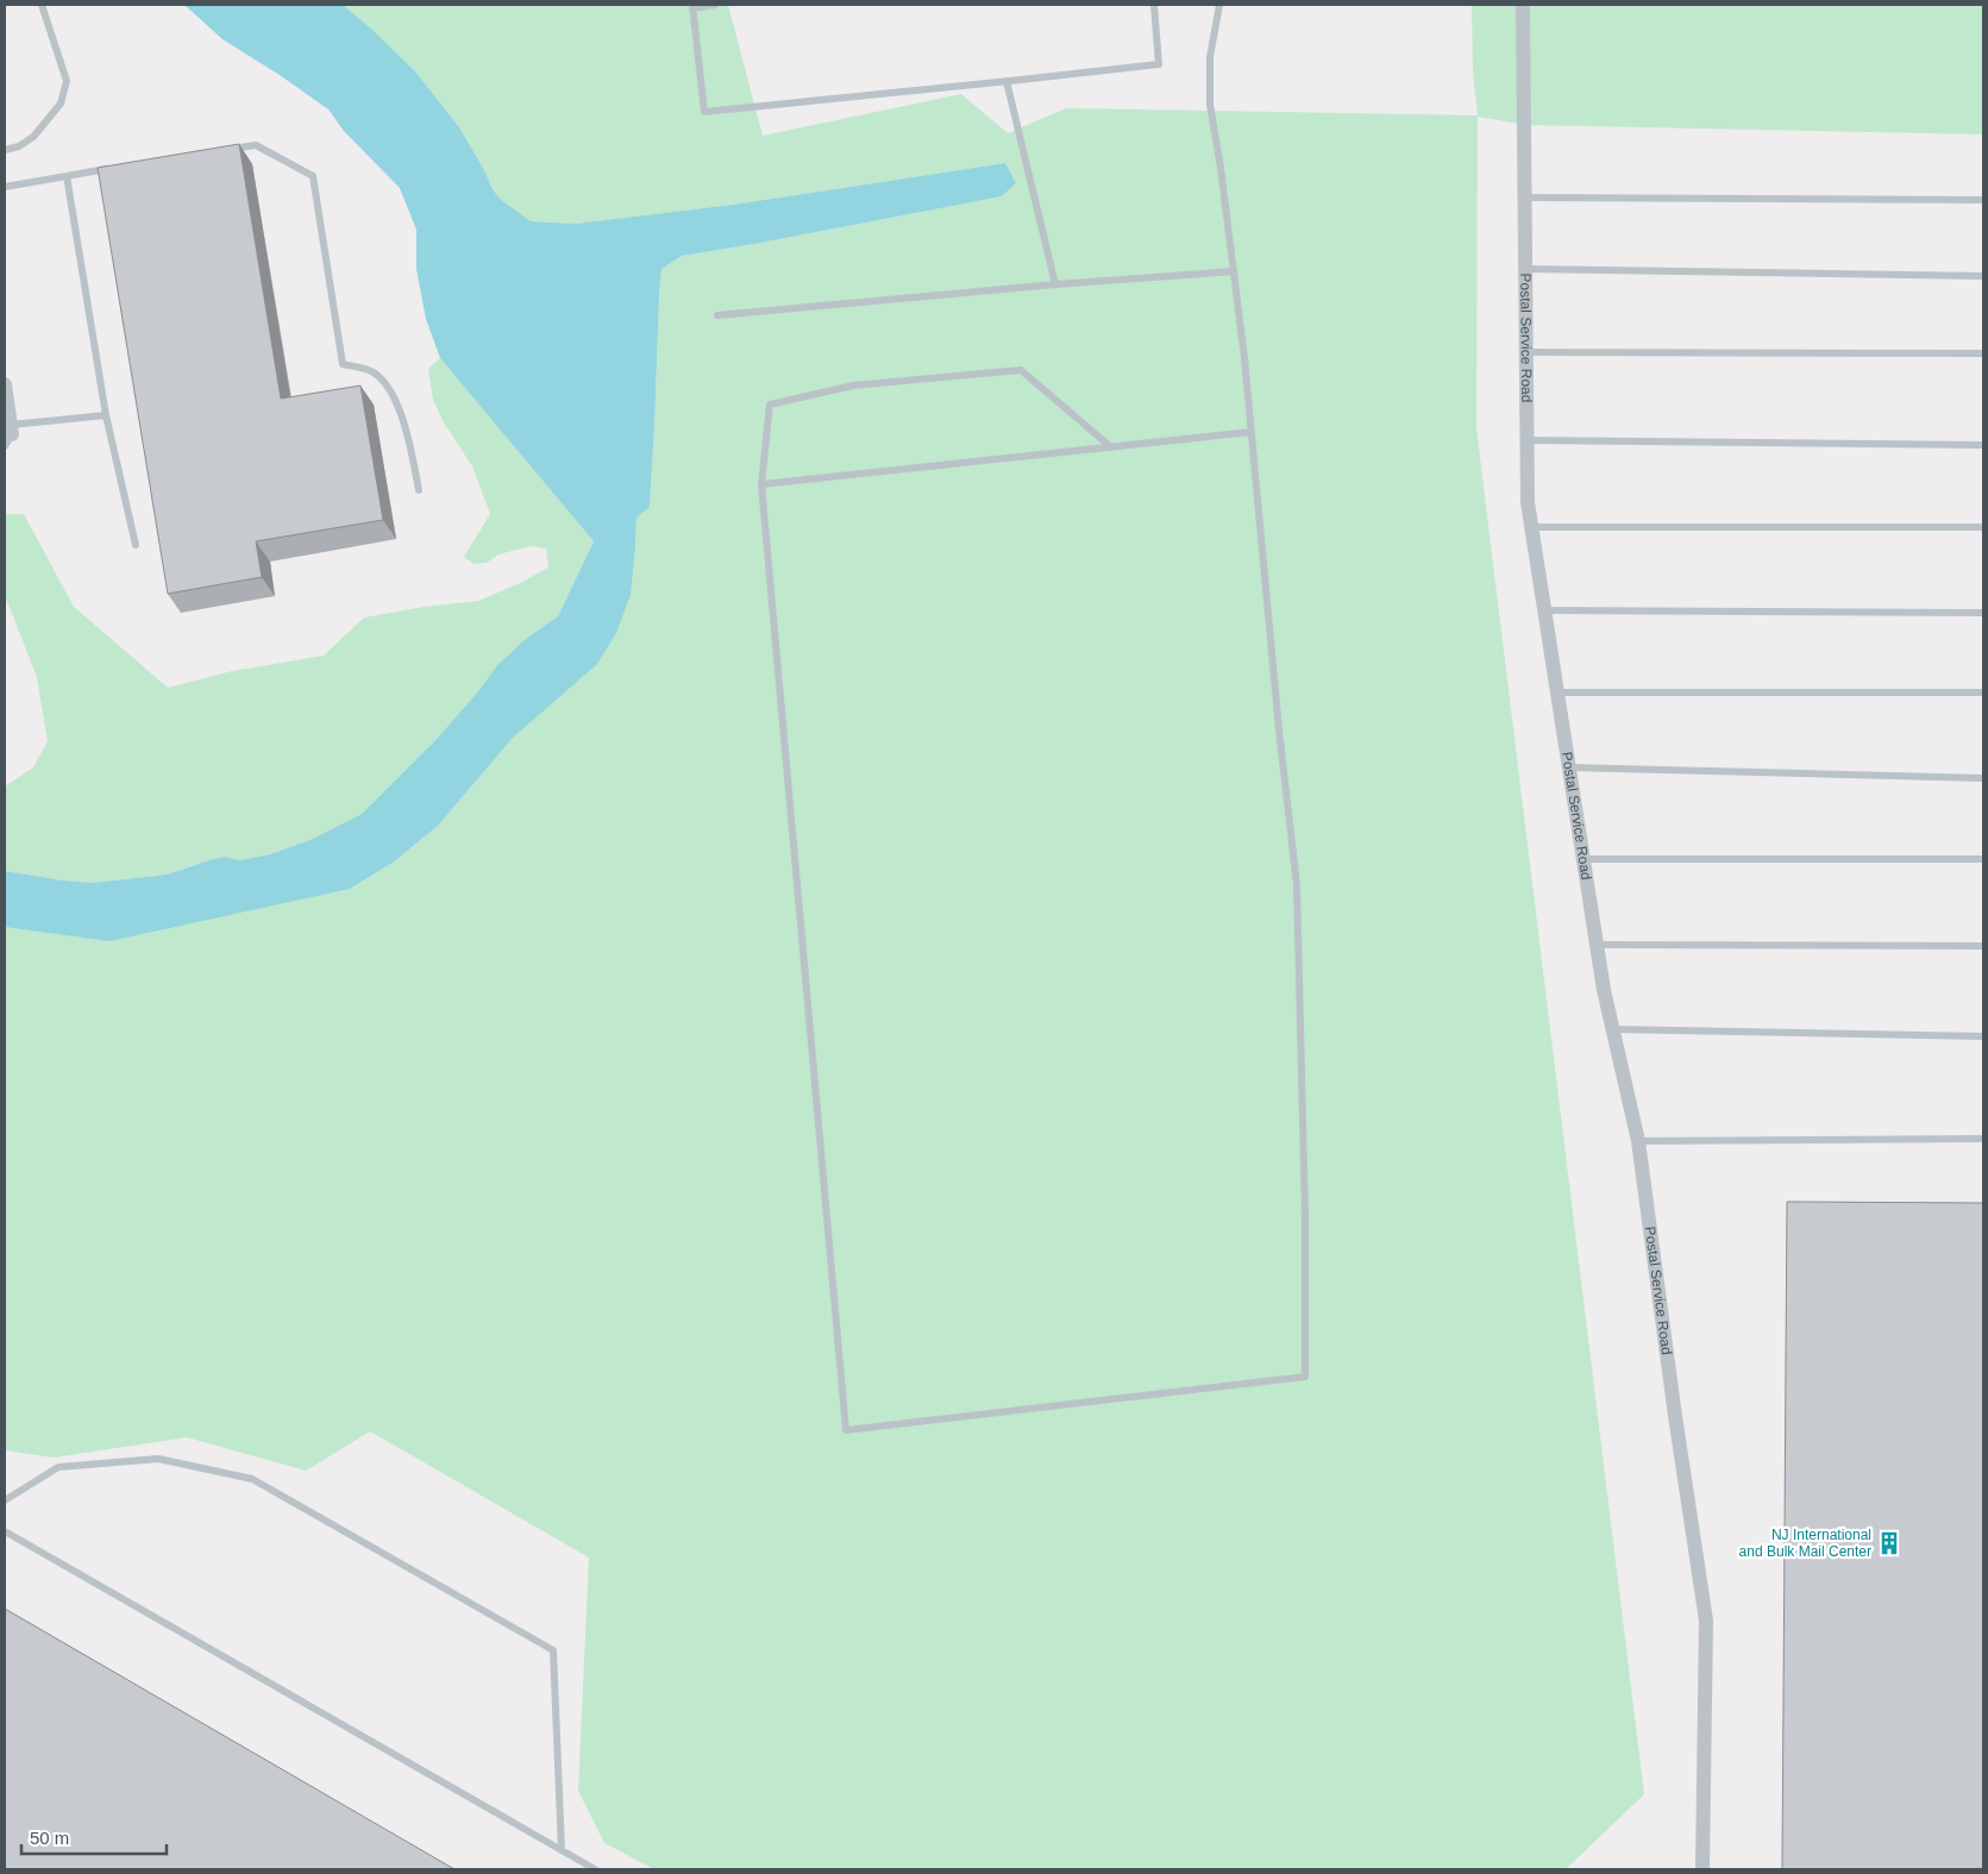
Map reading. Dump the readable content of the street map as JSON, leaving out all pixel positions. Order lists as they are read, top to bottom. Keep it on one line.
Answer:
{"streets":{"street":["Postal Service Road"]},"places":{"building":["NJ International and Bulk Mail Center"]},"scale_bar":"50 m"}
